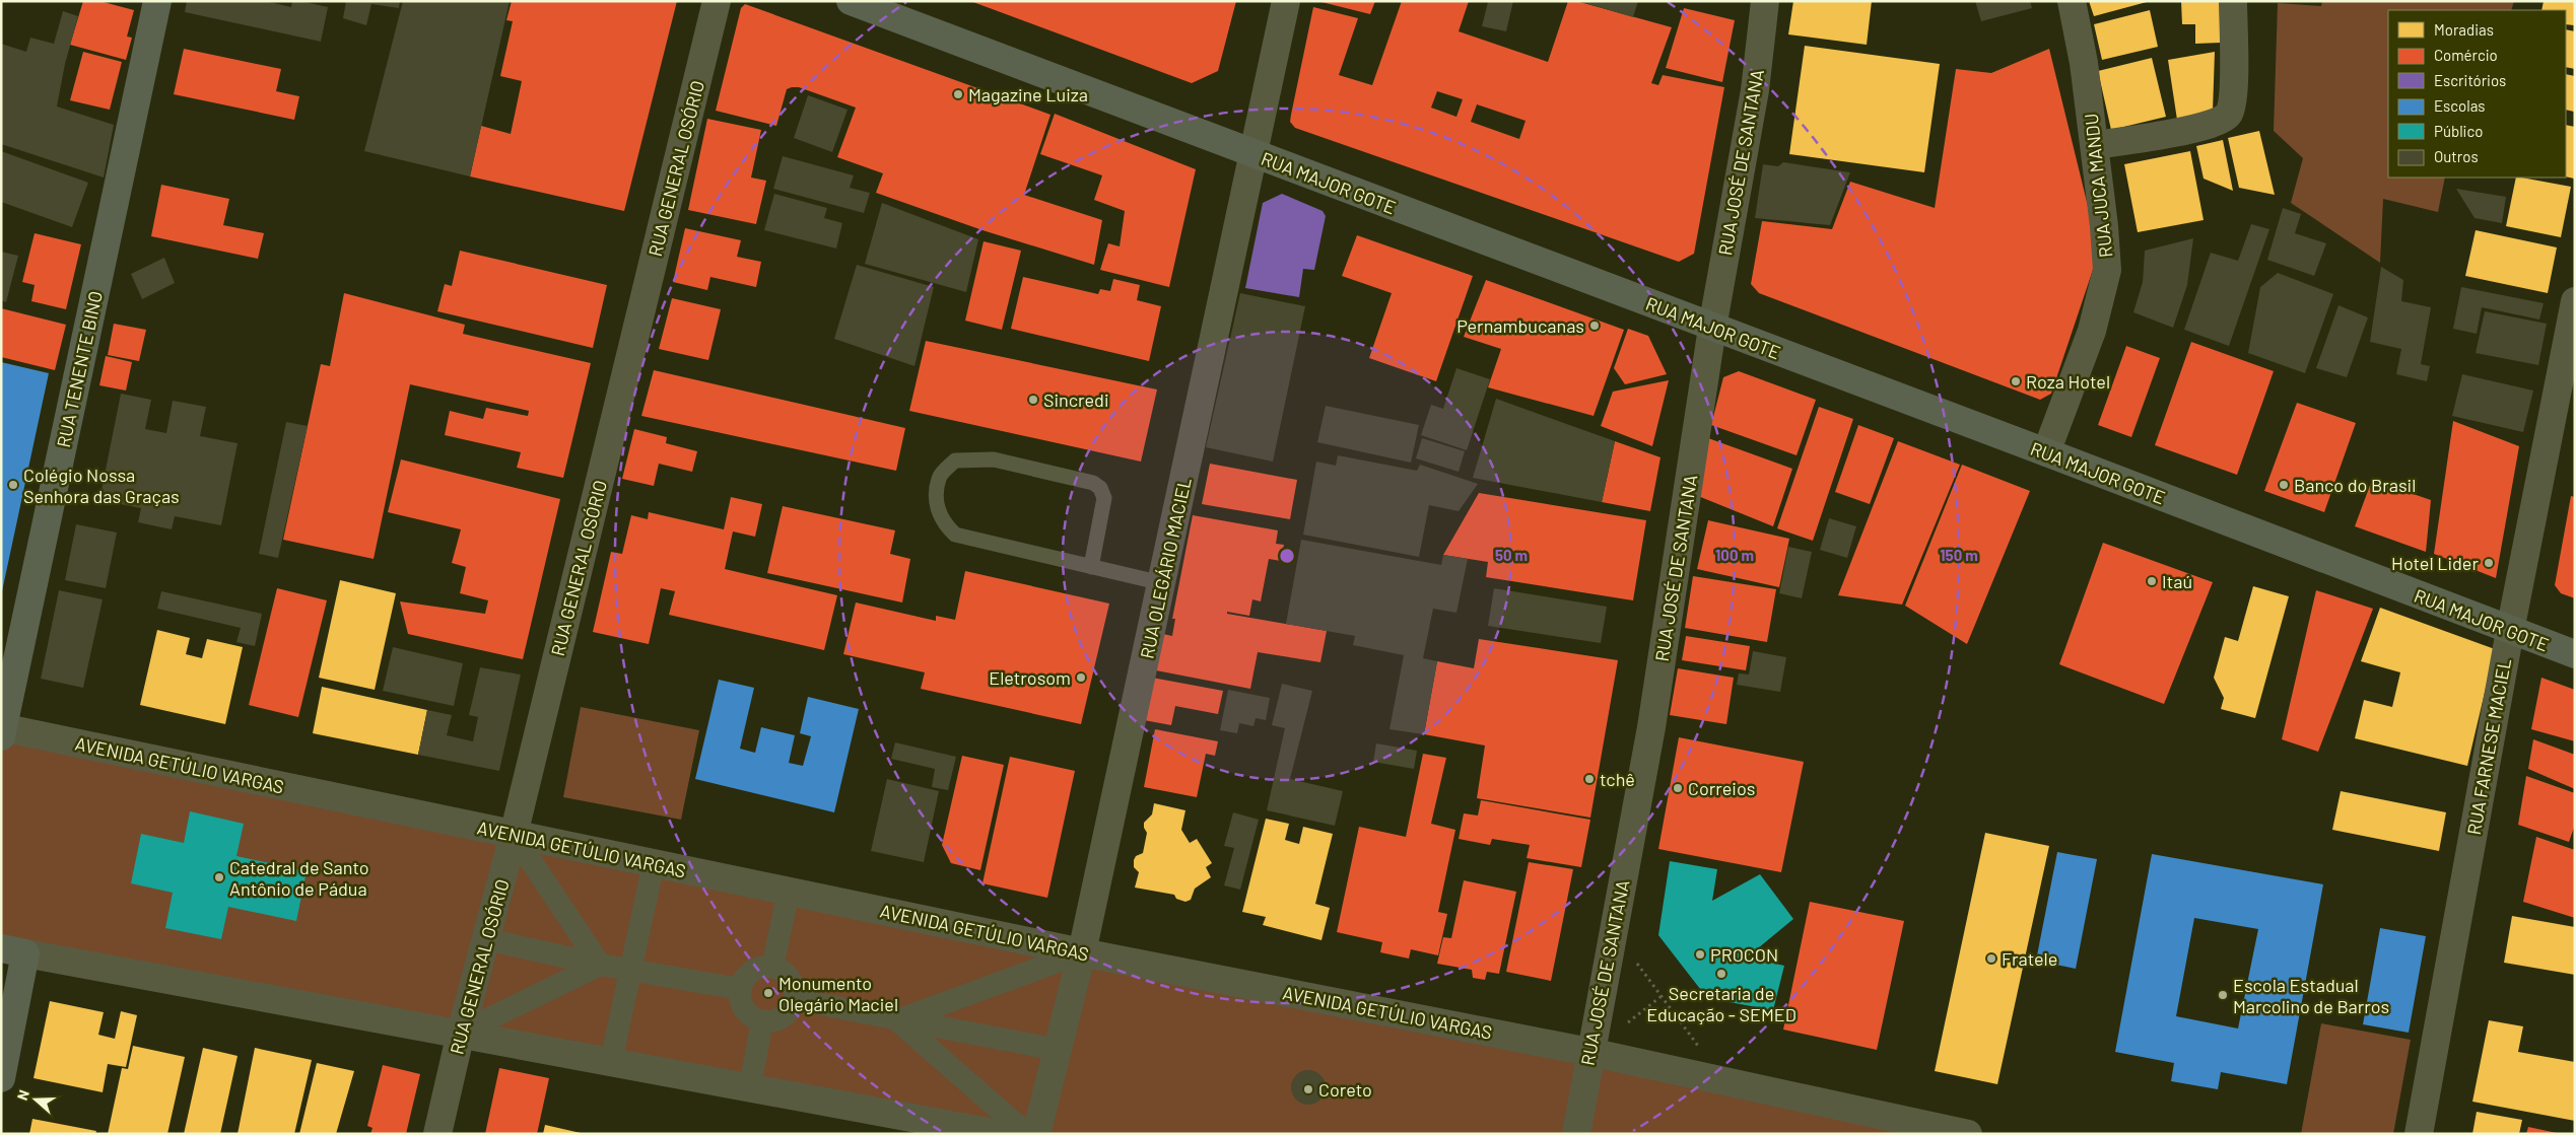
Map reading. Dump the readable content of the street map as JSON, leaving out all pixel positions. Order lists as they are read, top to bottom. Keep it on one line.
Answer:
{"streets":{"main road":["RUA MAJOR GOTE","RUA TENENTE BINO"],"street":["RUA JOSÉ DE SANTANA","RUA GENERAL OSÓRIO","RUA JUCA MANDU","RUA OLEGÁRIO MACIEL","RUA FARNESE MACIEL","AVENIDA GETÚLIO VARGAS"]},"crossings":[["RUA JOSÉ DE SANTANA","RUA MAJOR GOTE"],["RUA JOSÉ DE SANTANA","AVENIDA GETÚLIO VARGAS"],["RUA GENERAL OSÓRIO","AVENIDA GETÚLIO VARGAS"],["RUA MAJOR GOTE","RUA JUCA MANDU"],["RUA MAJOR GOTE","RUA OLEGÁRIO MACIEL"],["RUA MAJOR GOTE","RUA FARNESE MACIEL"],["RUA TENENTE BINO","AVENIDA GETÚLIO VARGAS"],["RUA OLEGÁRIO MACIEL","AVENIDA GETÚLIO VARGAS"]],"places":["Magazine Luiza","Pernambucanas","Roza Hotel","Sincredi","Colégio Nossa Senhora das Graças","Banco do Brasil","Hotel Lider","Itaú","Eletrosom","tchê","Correios","Catedral de Santo Antônio de Pádua","PROCON","Fratele","Secretaria de Educação - SEMED","Monumento Olegário Maciel","Escola Estadual Marcolino de Barros","Coreto"],"legend":["Moradias","Comércio","Escritórios","Escolas","Público","Outros"],"north":"left","rings":["50 m","100 m","150 m"]}
